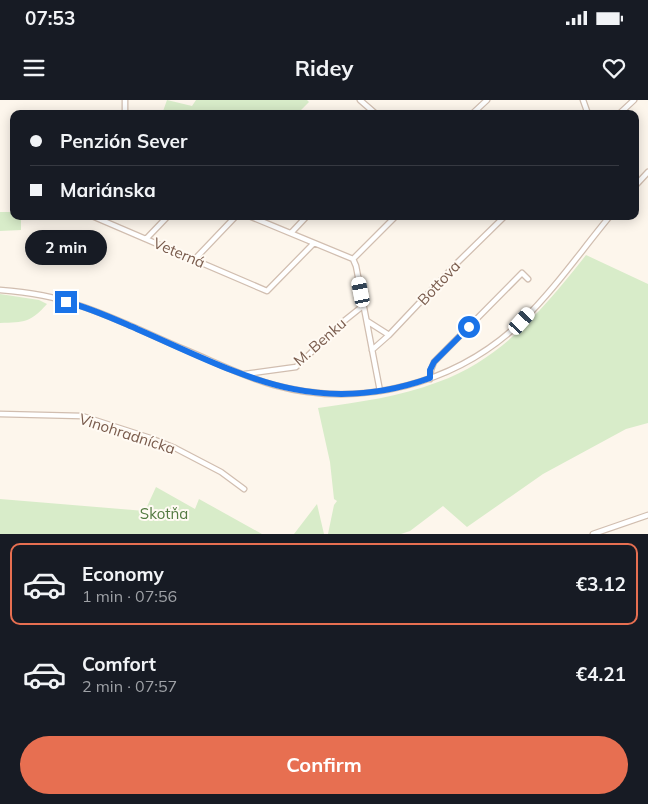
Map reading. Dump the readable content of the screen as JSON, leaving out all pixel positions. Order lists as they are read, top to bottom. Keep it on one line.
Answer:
{"streets":{"street":["Veterná","Bottova","M. Benku","Vinohradnícka"]},"parks":["Skotňa"],"page":{"status":"07:53","header":"Ridey","banner":["Penzión Sever","Mariánska"],"bubble":"2 min","list":[{"name":"Economy","note":"1 min · 07:56","value":"€3.12"},{"name":"Comfort","note":"2 min · 07:57","value":"€4.21"}],"buttons":"Confirm"}}
